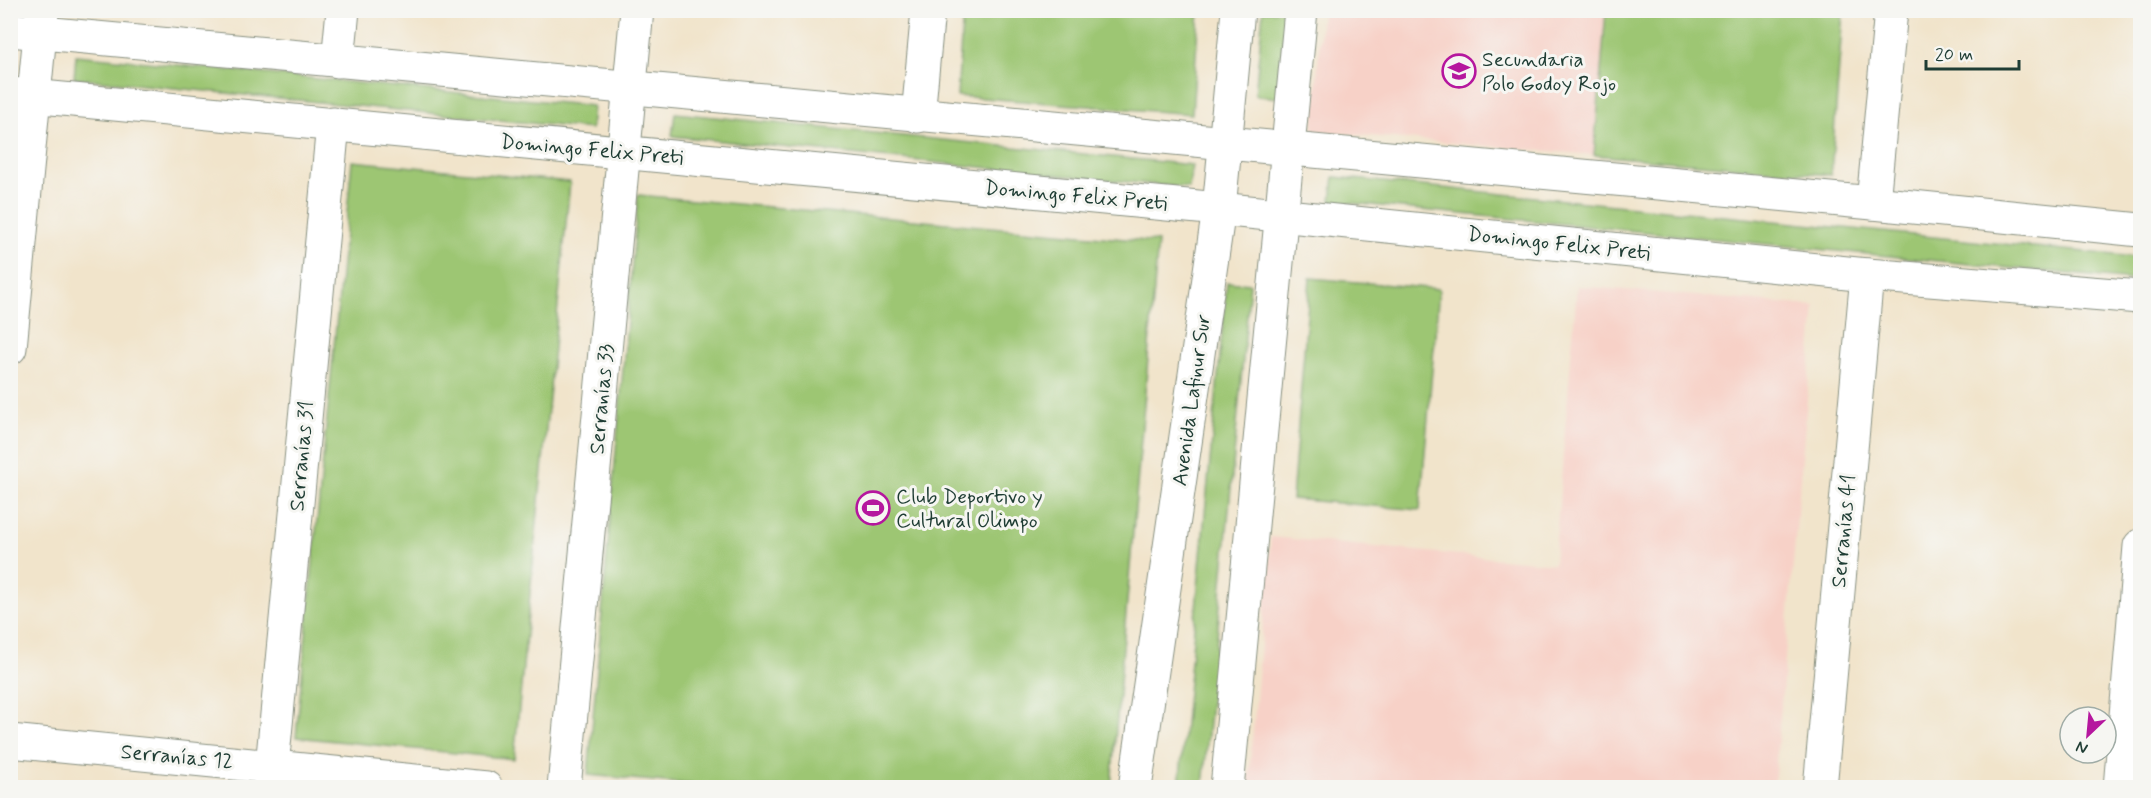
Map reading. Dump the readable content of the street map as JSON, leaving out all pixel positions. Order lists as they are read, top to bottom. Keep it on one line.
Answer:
{"streets":{"street":["Domingo Felix Preti","Serranías 33","Avenida Lafinur Sur","Serranías 31","Serranías 41","Serranías 12"]},"crossings":[["Domingo Felix Preti","Serranías 33"],["Domingo Felix Preti","Avenida Lafinur Sur"],["Domingo Felix Preti","Serranías 31"],["Domingo Felix Preti","Serranías 41"],["Serranías 31","Serranías 12"]],"places":{"school or university":["Secundaria Polo Godoy Rojo"],"sports":["Club Deportivo y Cultural Olimpo"]},"scale_bar":"20 m","north":"bottom left"}
